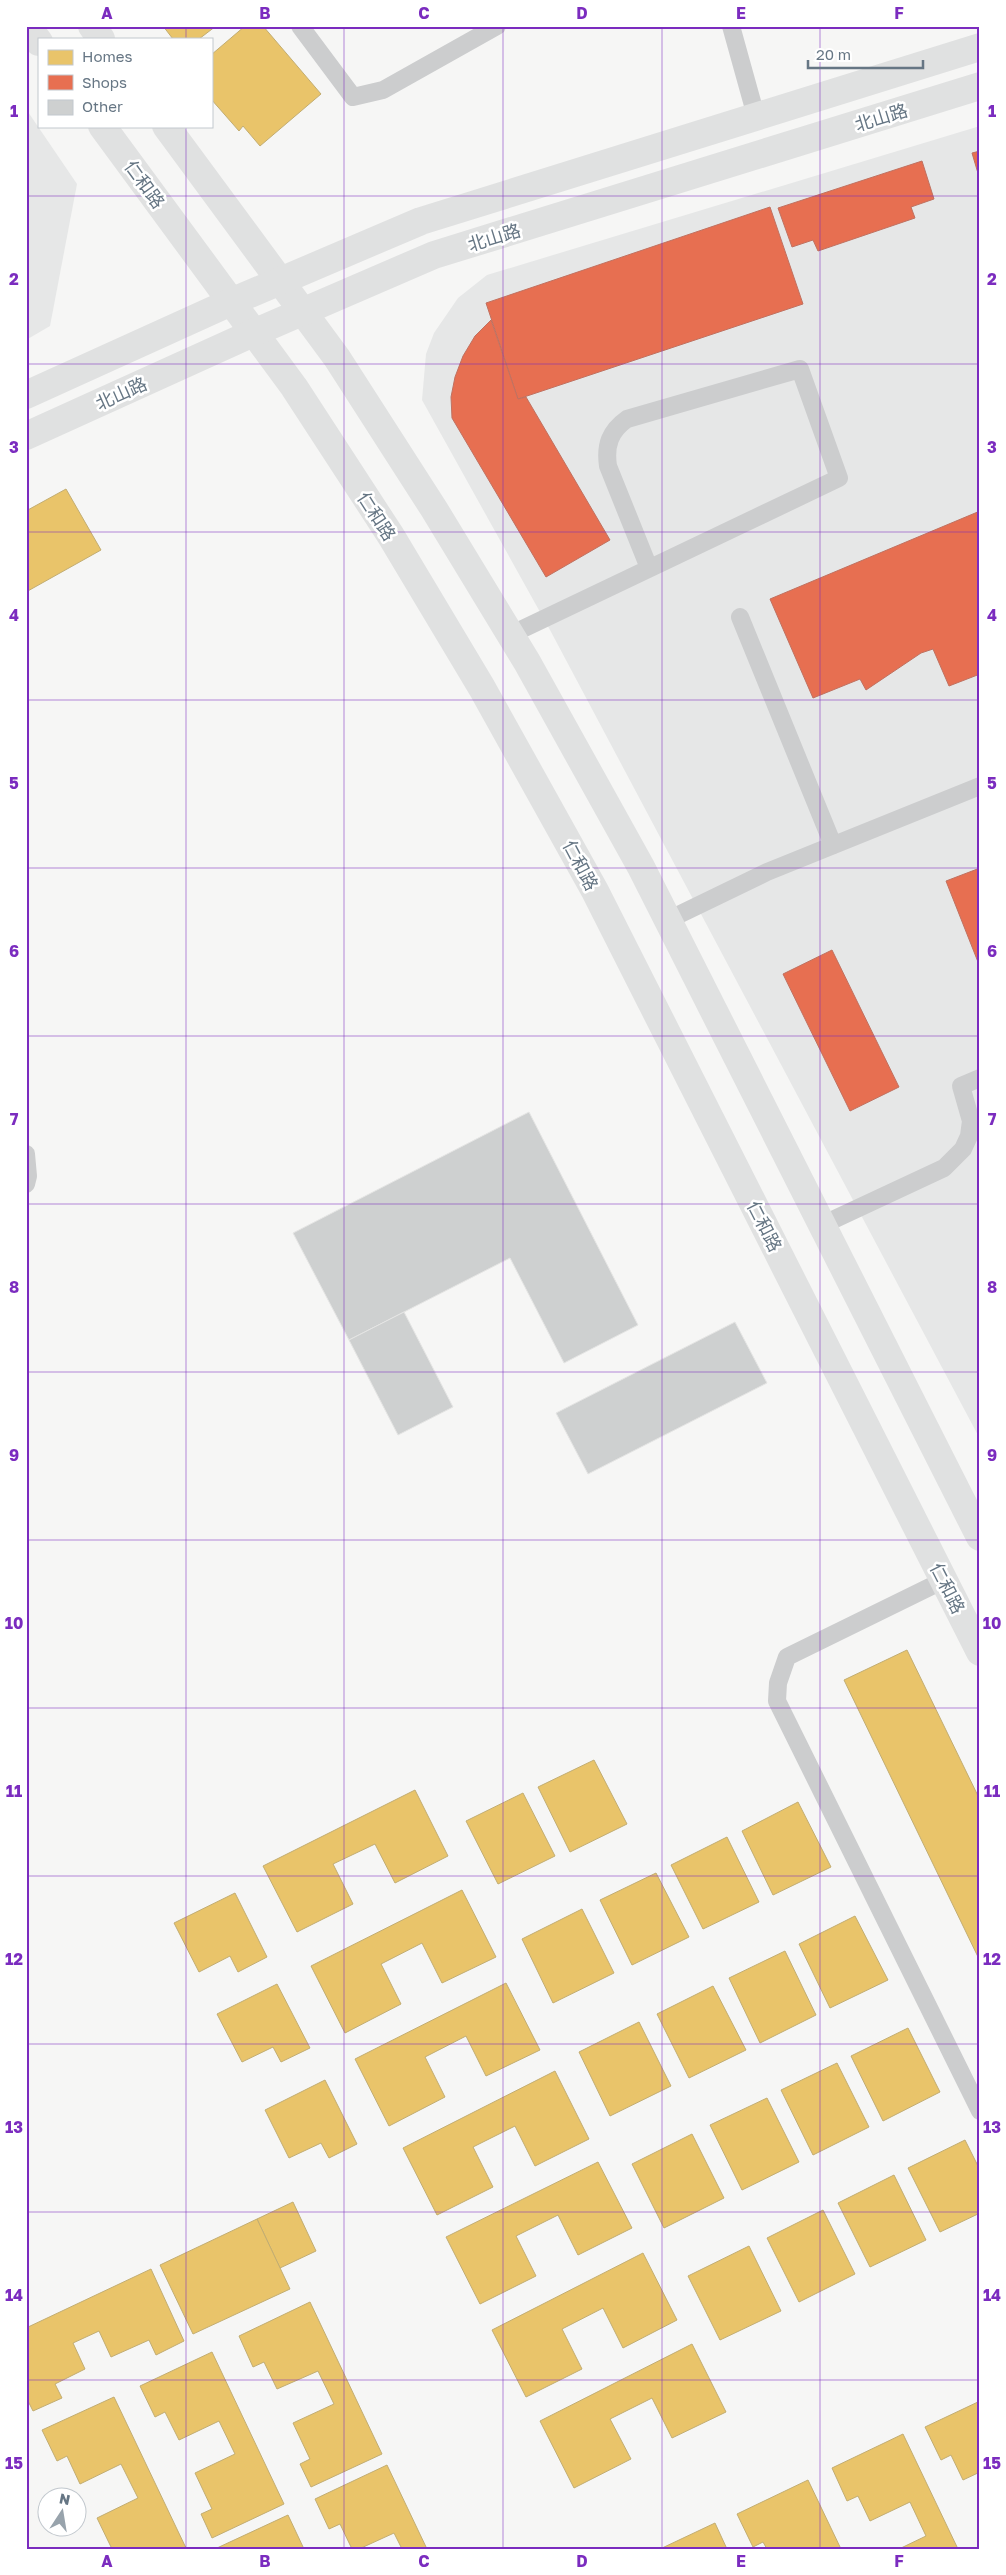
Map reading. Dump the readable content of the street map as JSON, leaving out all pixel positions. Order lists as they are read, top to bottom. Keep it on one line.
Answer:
{"streets":{"main road":["北山路","仁和路"]},"crossings":[["北山路","仁和路"]],"legend":["Homes","Shops","Other"],"scale_bar":"20 m","north":"top","grid":{"columns":["A","B","C","D","E","F"],"rows":["1","2","3","4","5","6","7","8","9","10","11","12","13","14","15"]}}
